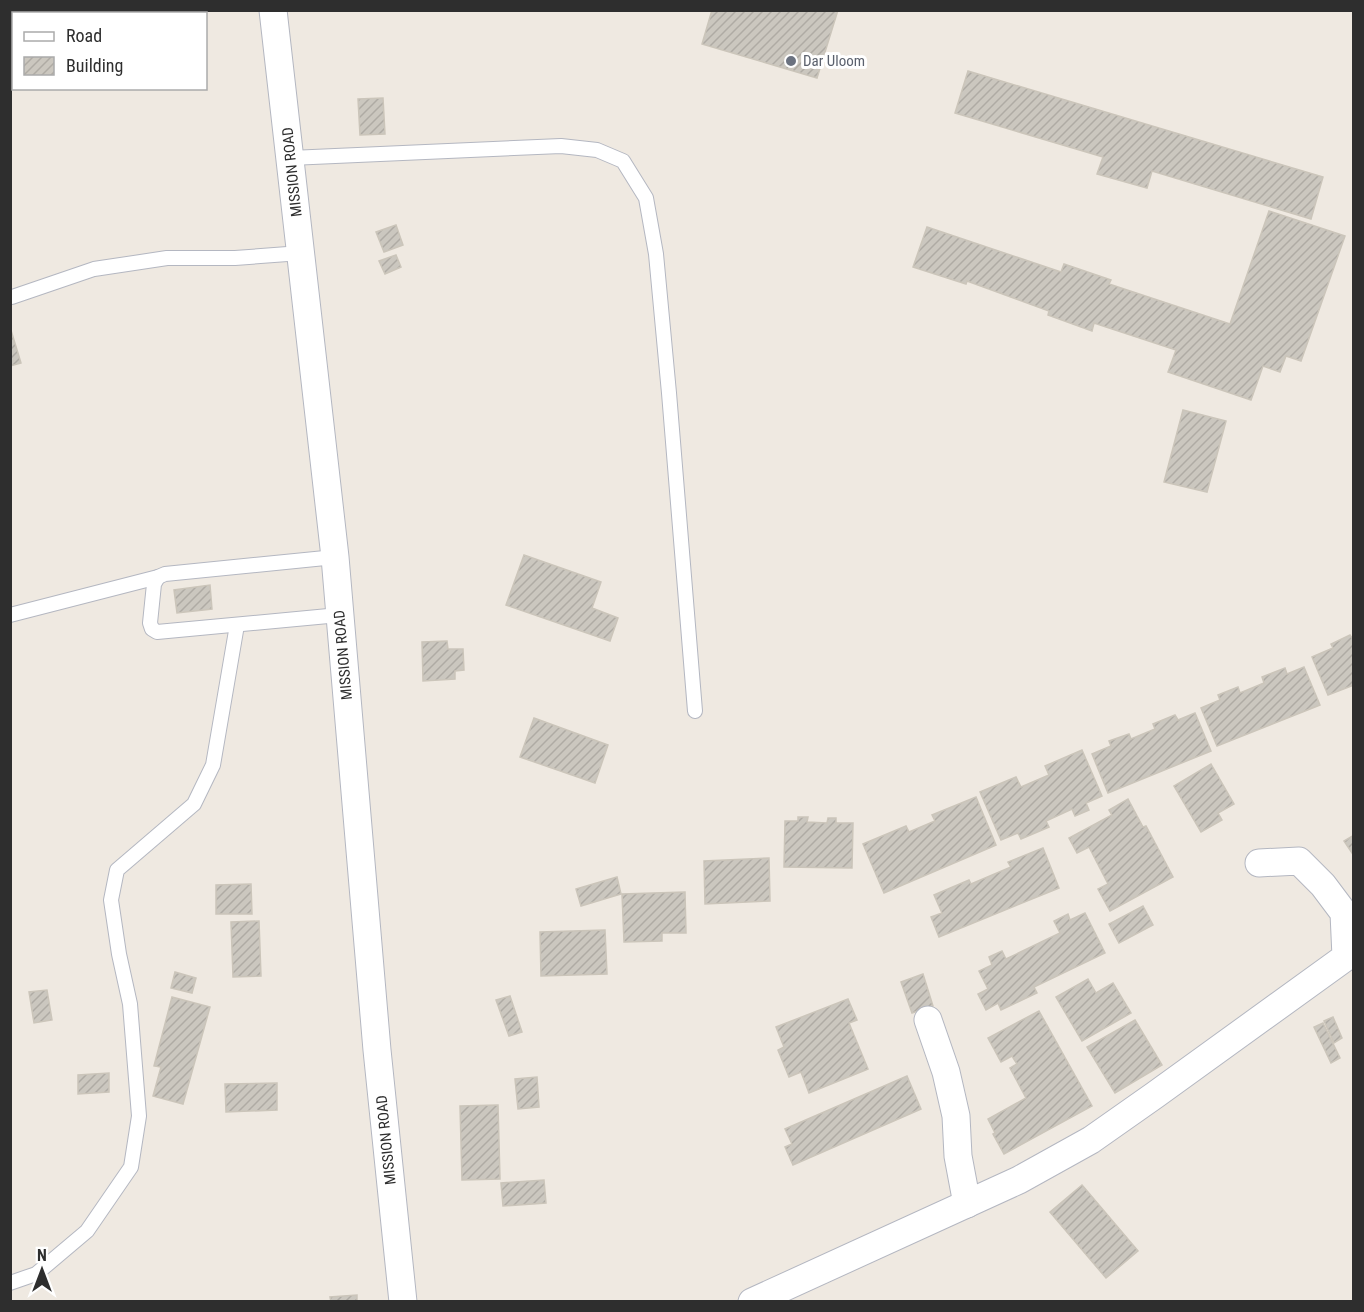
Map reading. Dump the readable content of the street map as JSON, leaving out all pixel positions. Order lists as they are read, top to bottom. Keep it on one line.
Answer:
{"streets":{"street":["MISSION ROAD"]},"places":["Dar Uloom"],"legend":["Road","Building"],"north":"top"}
